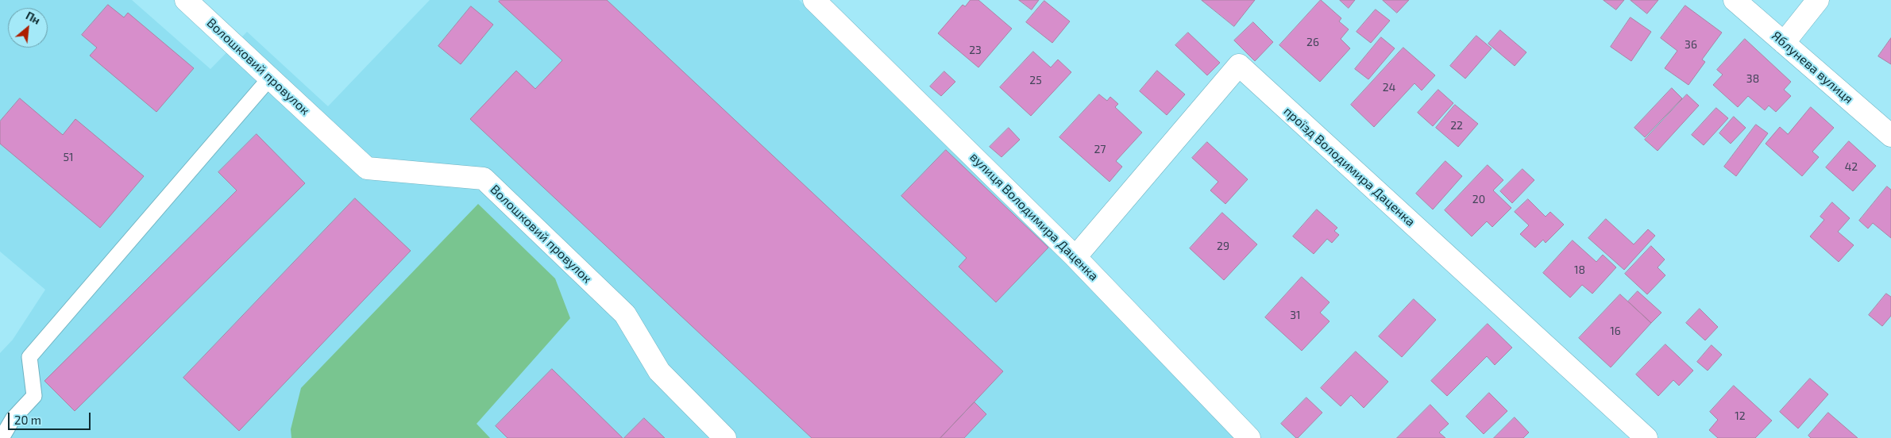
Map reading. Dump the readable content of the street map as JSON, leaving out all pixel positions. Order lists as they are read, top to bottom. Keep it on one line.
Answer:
{"streets":{"street":["Волошковий провулок","Яблунева вулиця","проїзд Володимира Даценка","вулиця Володимира Даценка"]},"crossings":[["проїзд Володимира Даценка","вулиця Володимира Даценка"]],"house_numbers":["26","36","23","38","25","24","22","27","51","42","20","29","18","31","16","12"],"scale_bar":"20 m","north":"top right"}
